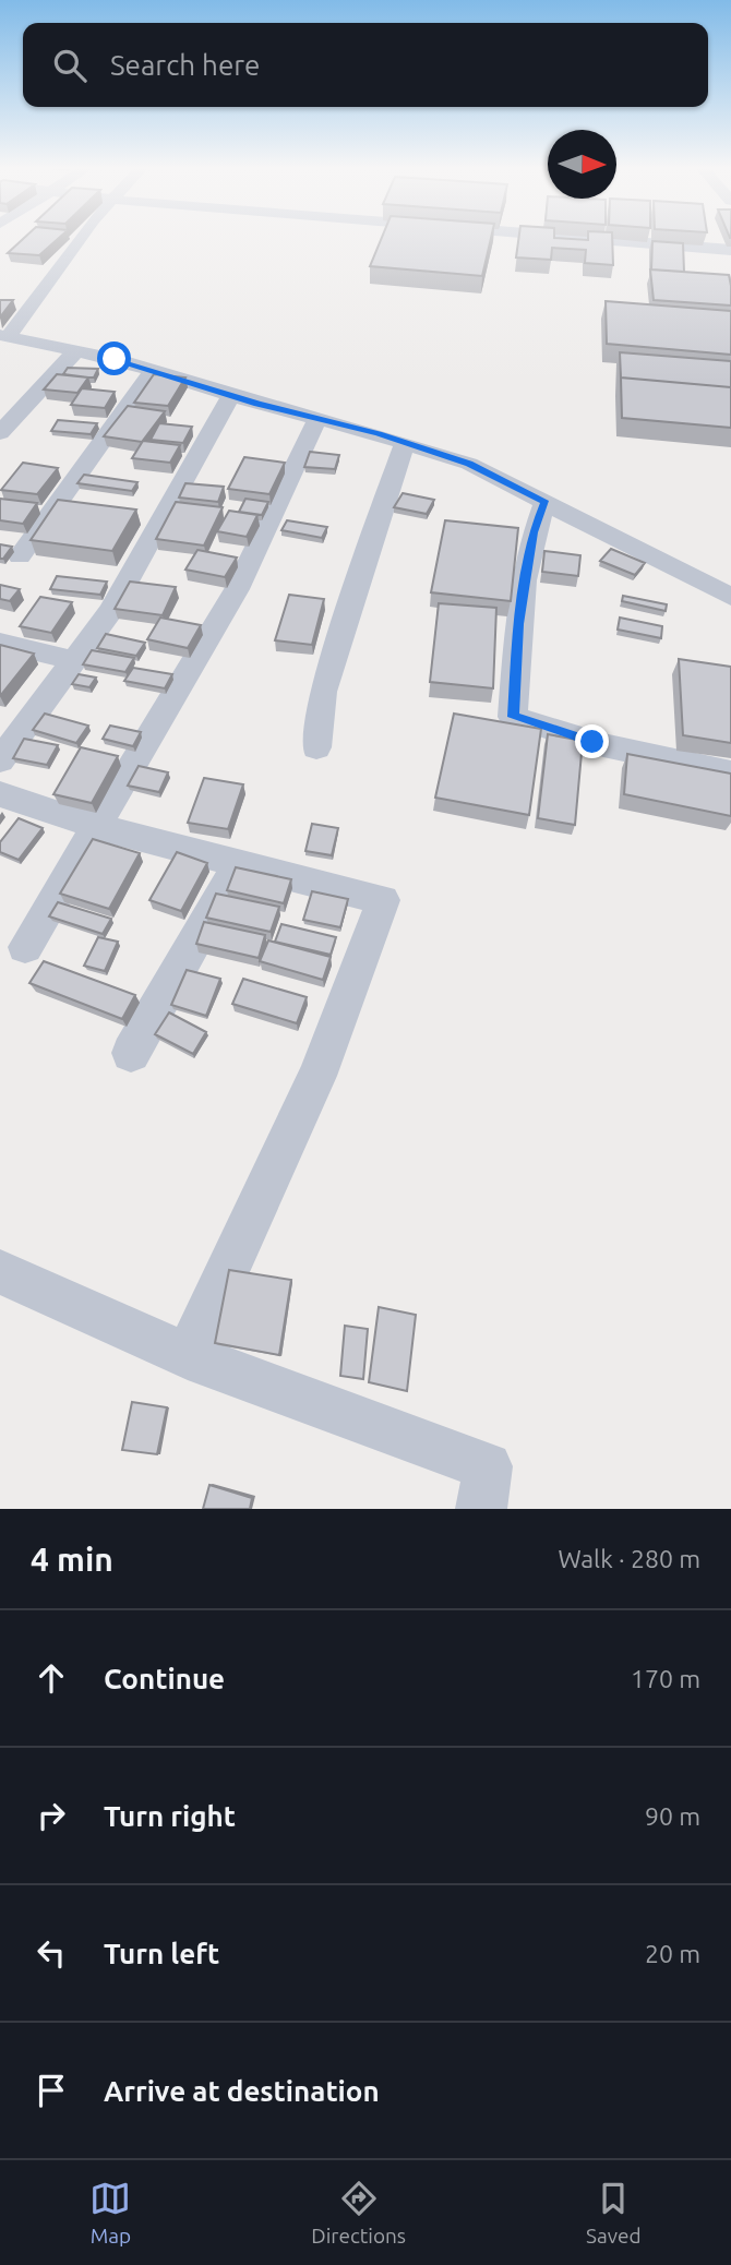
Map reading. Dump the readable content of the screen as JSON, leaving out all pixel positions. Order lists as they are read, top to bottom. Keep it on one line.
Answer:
{"north":"right","page":{"search":"Search here","heading":["4 min","Walk · 280 m"],"list":[["Continue","170 m"],["Turn right","90 m"],["Turn left","20 m"],"Arrive at destination"],"nav":["Map","Directions","Saved"]}}
